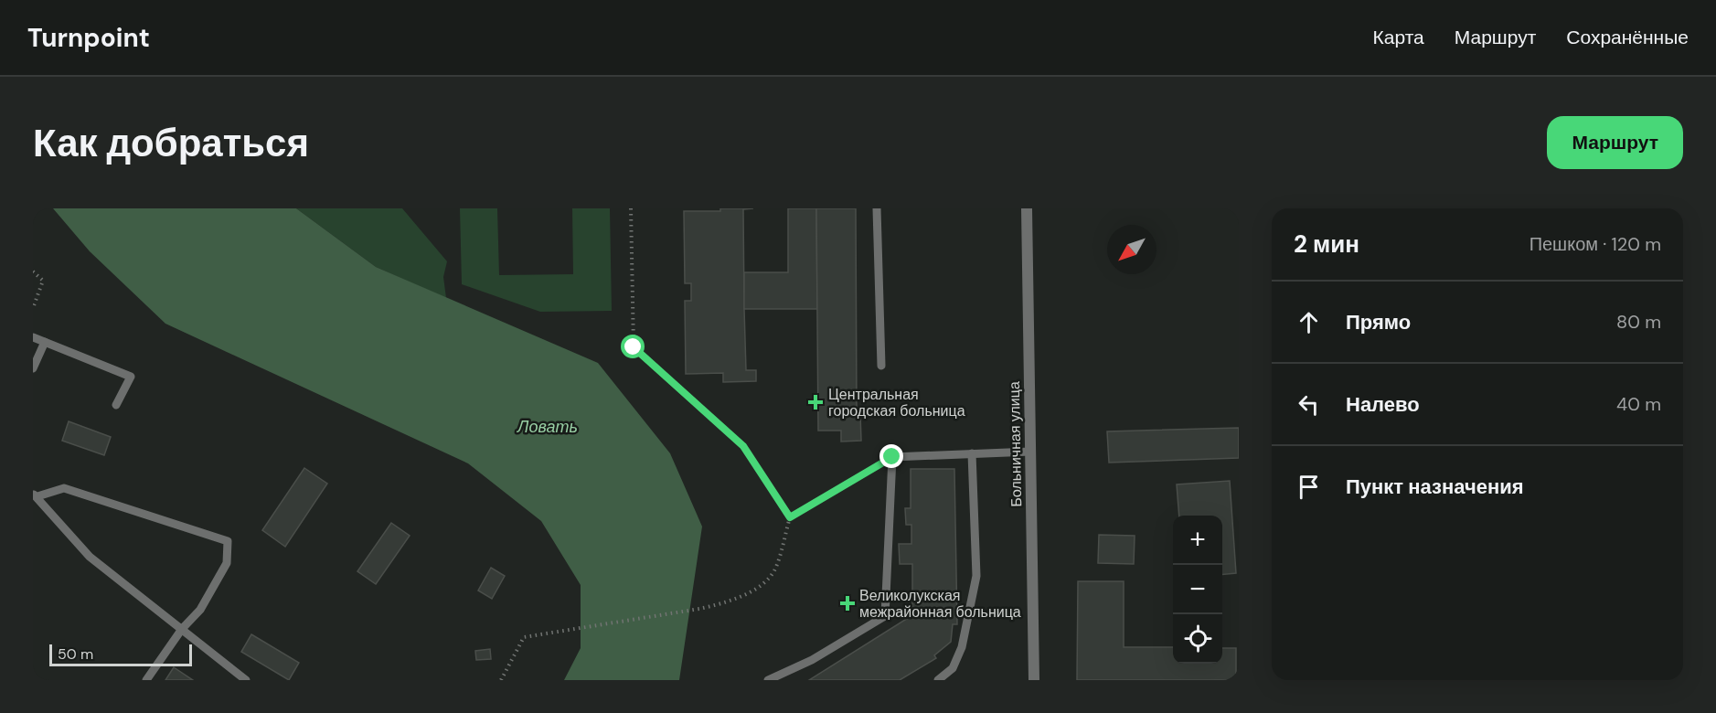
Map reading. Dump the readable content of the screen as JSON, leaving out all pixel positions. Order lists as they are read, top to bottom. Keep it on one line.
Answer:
{"streets":{"street":["Больничная улица"]},"water":["Ловать"],"places":{"health":["Центральная городская больница","Великолукская межрайонная больница"]},"scale_bar":"50 m","north":"bottom left","page":{"header":"Turnpoint","nav":["Карта","Маршрут","Сохранённые"],"buttons":"Маршрут","title":"Как добраться","heading":["2 мин","Пешком · 120 m"],"list":[["Прямо","80 m"],["Налево","40 m"],"Пункт назначения"],"map_buttons":["+","−"],"scale":"50 m"}}
